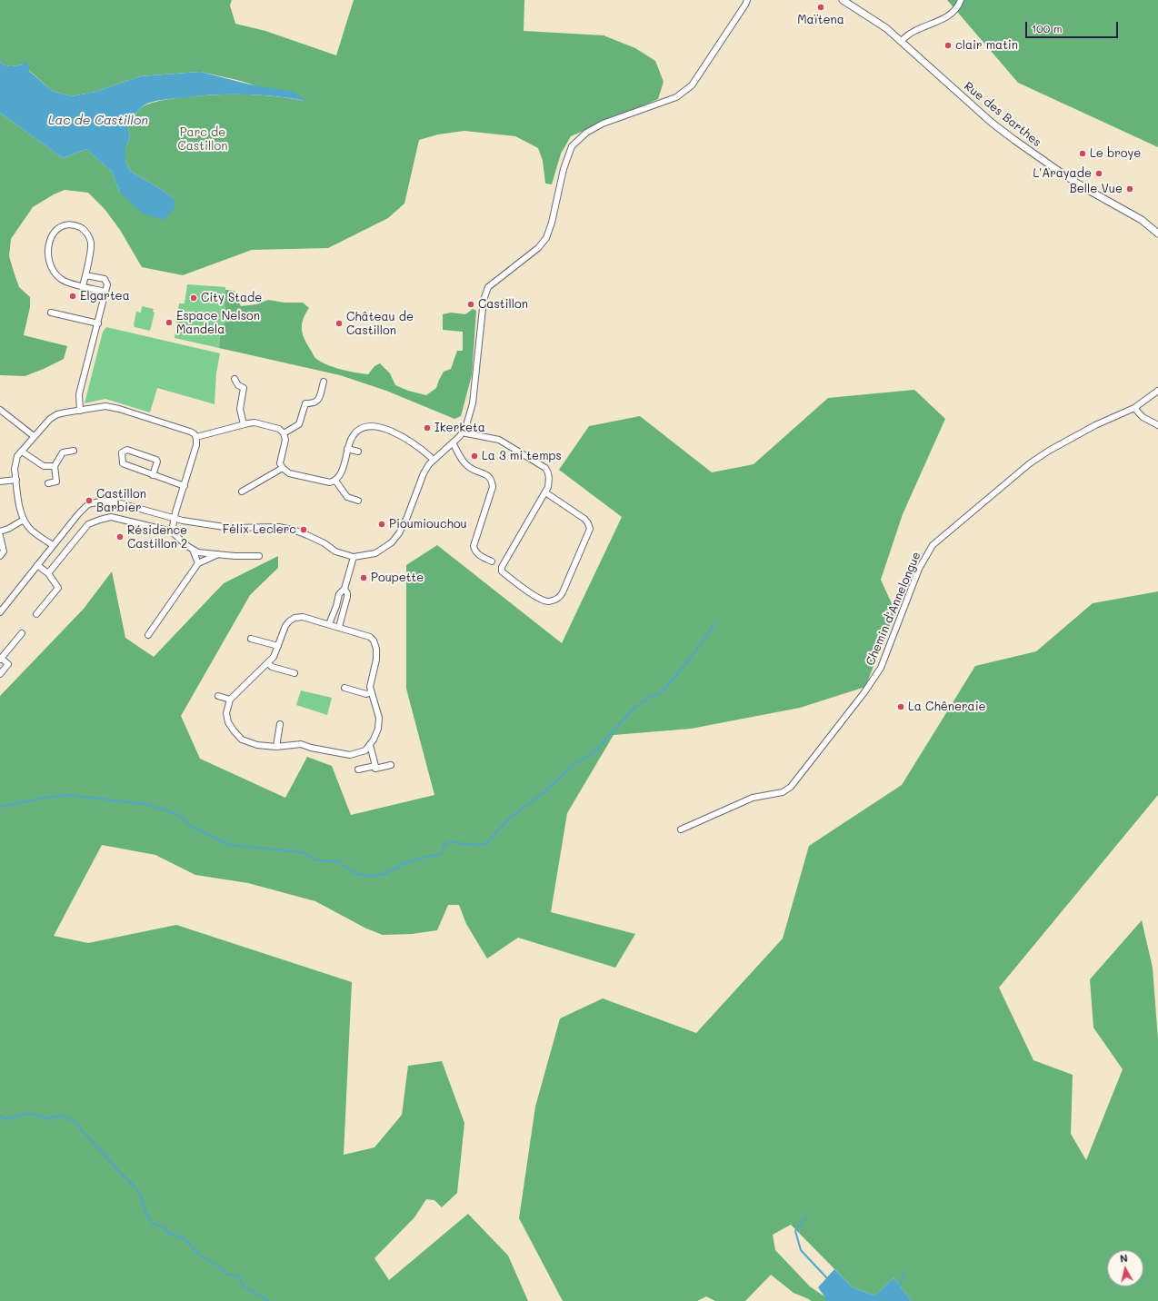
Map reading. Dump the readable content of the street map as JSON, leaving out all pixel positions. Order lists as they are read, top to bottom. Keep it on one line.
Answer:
{"streets":{"street":["Rue des Barthes","Chemin d’Annelongue"]},"water":["Lac de Castillon"],"parks":["Parc de Castillon"],"places":["Maïtena","clair matin","Le broye","L'Arayade","Belle Vue","Elgartea","City Stade","Castillon","Espace Nelson Mandela","Château de Castillon","Ikerketa","La 3 mi temps","Castillon Barbier","Pioumiouchou","Félix Leclerc","Résidence Castillon 2","Poupette","La Chêneraie"],"scale_bar":"100 m","north":"top"}
